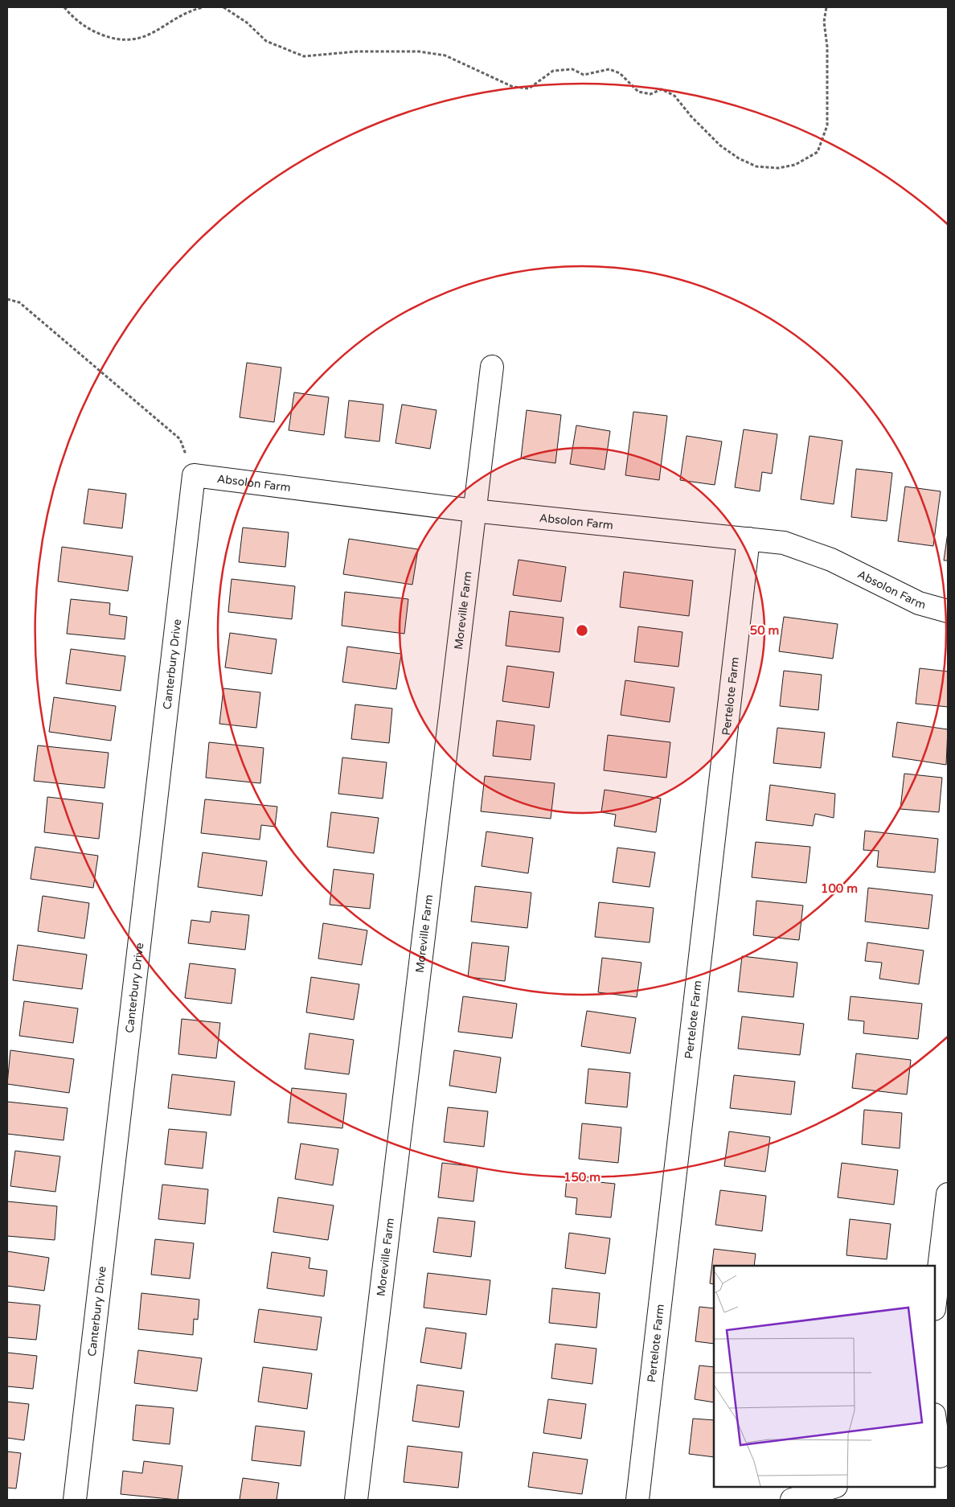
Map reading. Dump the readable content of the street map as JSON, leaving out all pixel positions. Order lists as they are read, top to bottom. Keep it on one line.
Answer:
{"streets":{"street":["Absolon Farm","Moreville Farm","Canterbury Drive","Pertelote Farm"]},"crossings":[["Absolon Farm","Moreville Farm"],["Absolon Farm","Canterbury Drive"],["Absolon Farm","Pertelote Farm"]],"rings":["50 m","100 m","150 m"]}
